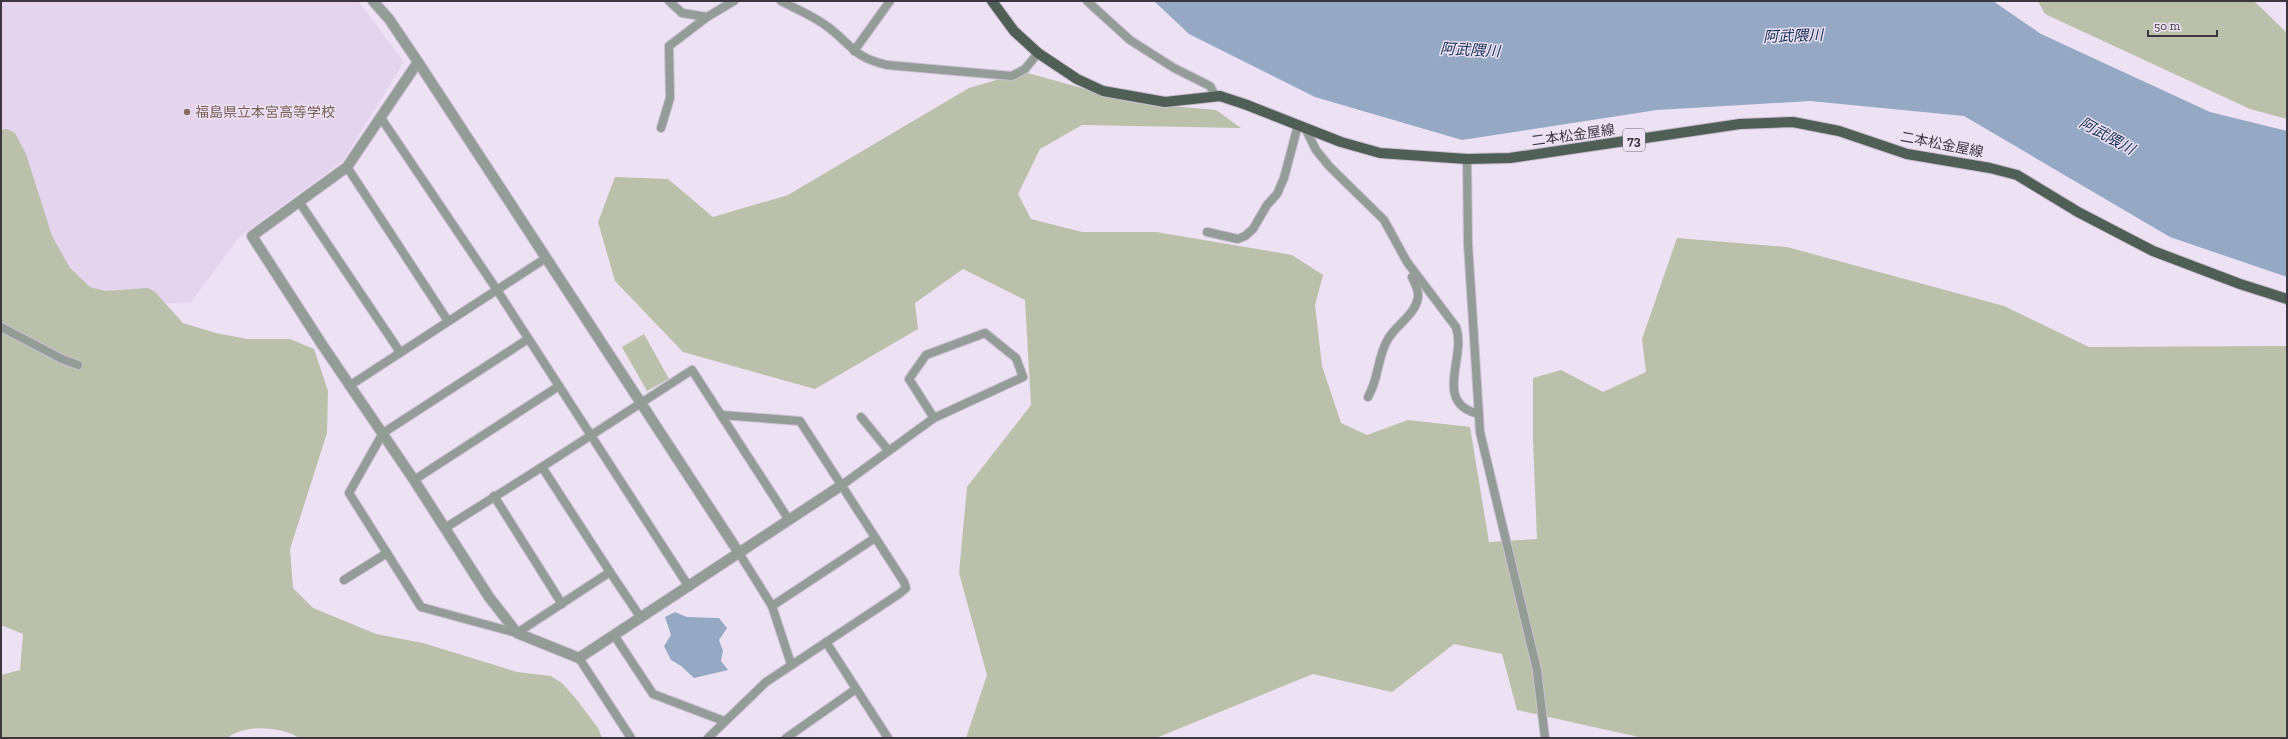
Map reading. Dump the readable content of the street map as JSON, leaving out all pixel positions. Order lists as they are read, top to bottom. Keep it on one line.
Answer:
{"streets":{"main road":["二本松金屋線","73"]},"water":["阿武隈川"],"places":["福島県立本宮高等学校"],"scale_bar":"50 m"}
